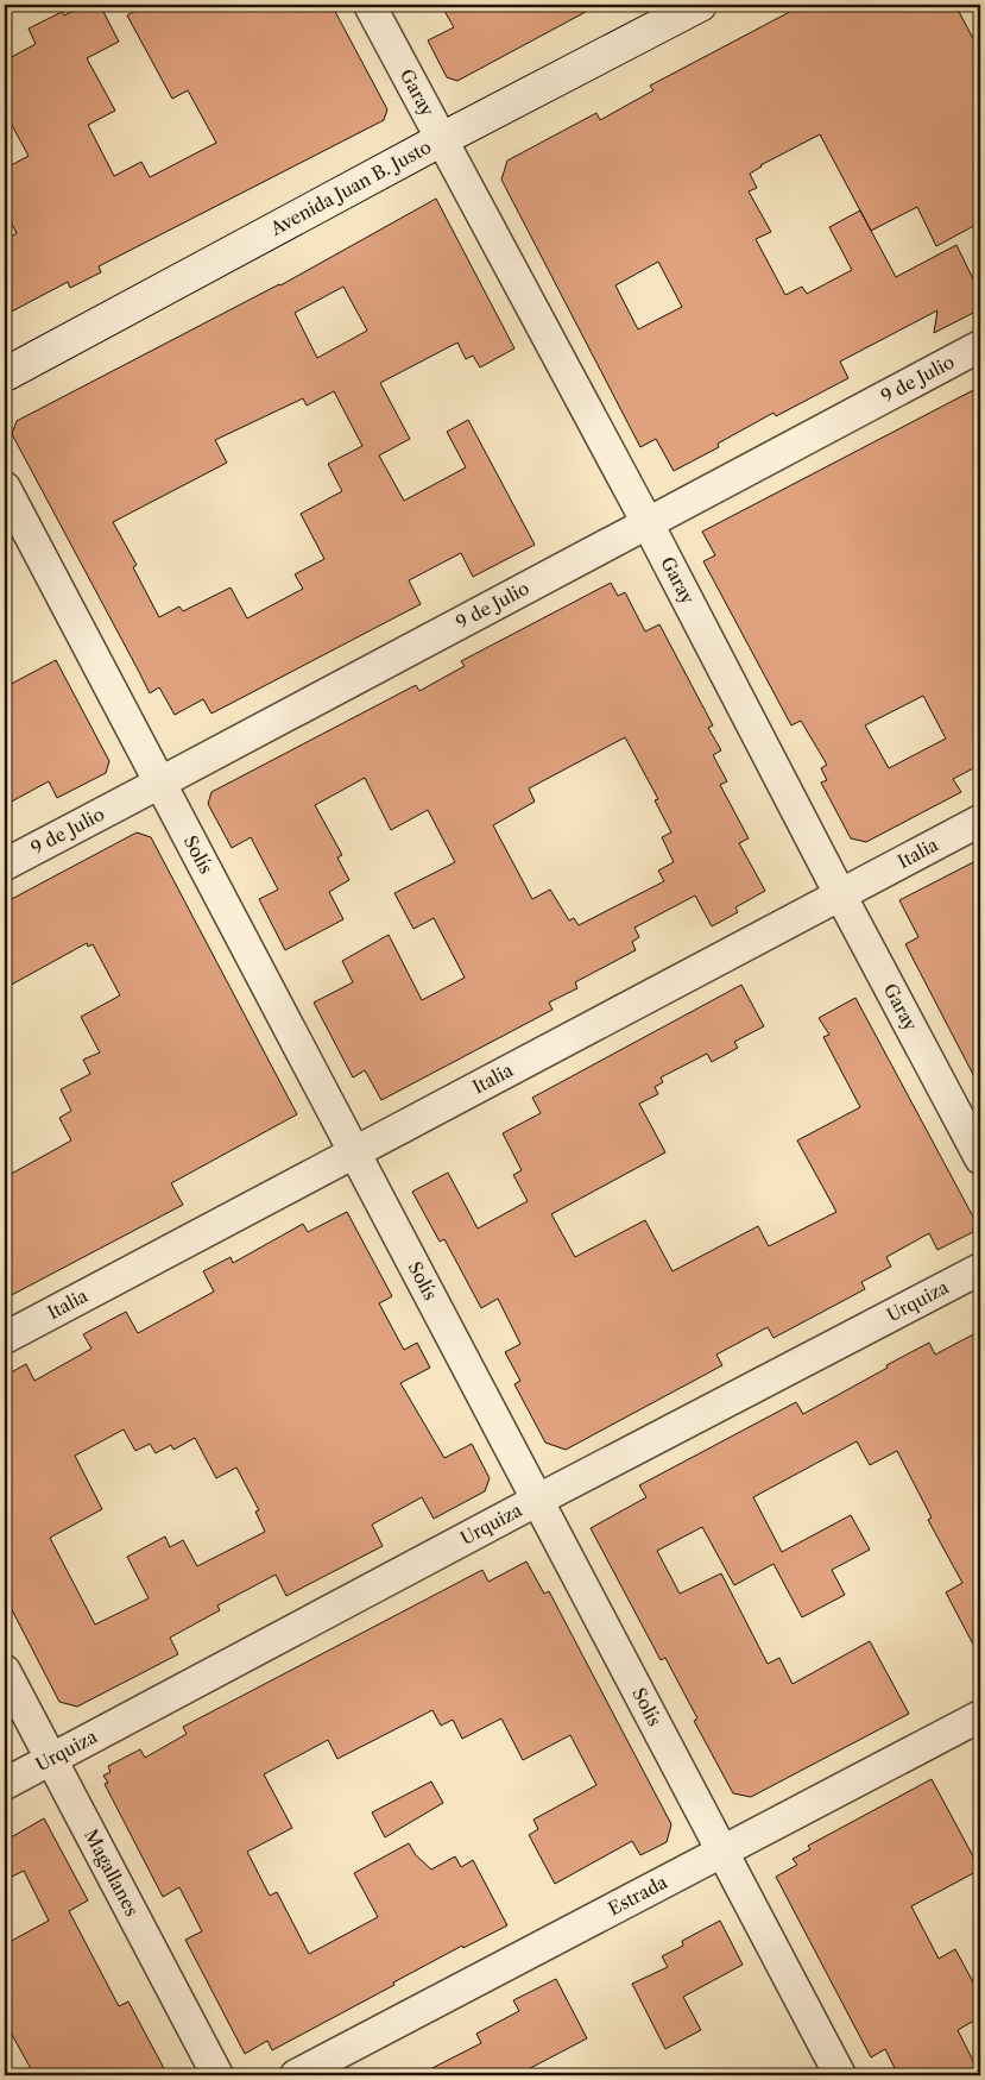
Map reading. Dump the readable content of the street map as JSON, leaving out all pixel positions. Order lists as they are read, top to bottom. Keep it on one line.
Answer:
{"streets":{"main road":["Avenida Juan B. Justo"],"street":["Garay","9 de Julio","Italia","Solís","Urquiza","Magallanes","Estrada"]},"crossings":[["Garay","Avenida Juan B. Justo"],["Garay","9 de Julio"],["Garay","Italia"],["9 de Julio","Solís"],["Italia","Solís"],["Solís","Urquiza"],["Solís","Estrada"],["Urquiza","Magallanes"]]}
